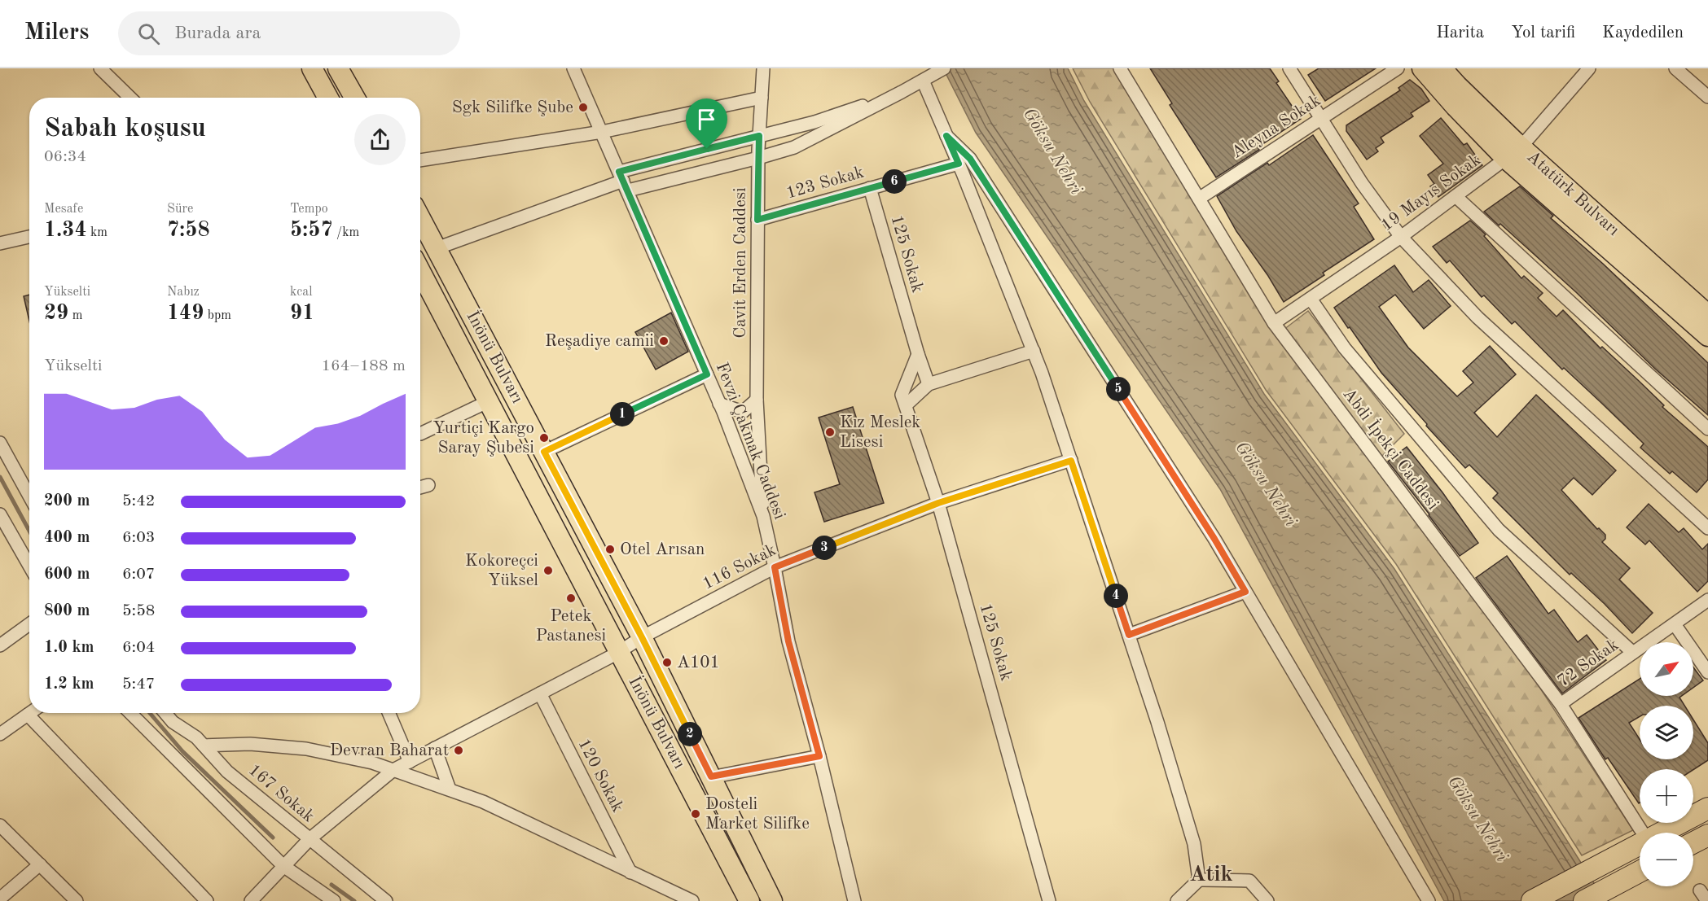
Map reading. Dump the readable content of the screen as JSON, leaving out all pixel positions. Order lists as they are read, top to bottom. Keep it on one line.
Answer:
{"streets":{"main road":["Atatürk Bulvarı","İnönü Bulvarı"],"street":["Aleyna Sokak","123 Sokak","19 Mayıs Sokak","125 Sokak","Cavit Erden Caddesi","Fevzi Çakmak Caddesi","Abdi İpekçi Caddesi","116 Sokak","72 Sokak","120 Sokak","167 Sokak"]},"crossings":[["Aleyna Sokak","Abdi İpekçi Caddesi"],["123 Sokak","125 Sokak"],["123 Sokak","Cavit Erden Caddesi"],["19 Mayıs Sokak","Atatürk Bulvarı"],["19 Mayıs Sokak","Abdi İpekçi Caddesi"],["125 Sokak","116 Sokak"],["Cavit Erden Caddesi","Fevzi Çakmak Caddesi"],["İnönü Bulvarı","116 Sokak"],["Fevzi Çakmak Caddesi","116 Sokak"],["Abdi İpekçi Caddesi","72 Sokak"],["116 Sokak","120 Sokak"],["116 Sokak","167 Sokak"]],"districts":["Atik"],"water":["Göksu Nehri"],"places":["Sgk Silifke Şube","Reşadiye camii","Kız Meslek Lisesi","Yurtiçi Kargo Saray Şubesi","Otel Arısan","Kokoreçci Yüksel","Petek Pastanesi","A101","Devran Baharat","Dosteli Market Silifke"],"north":"top right","page":{"header":"Milers","search":"Burada ara","nav":["Harita","Yol tarifi","Kaydedilen"],"heading":["Sabah koşusu","06:34"],"pins":["6","5","1","3","4","2"],"stats":[["Mesafe","1.34 km"],["Süre","7:58"],["Tempo","5:57 /km"],["Yükselti","29 m"],["Nabız","149 bpm"],["kcal","91"]],"chart":["Yükselti","164–188 m"],"list":[{"name":"200 m","note":"5:42"},{"name":"400 m","note":"6:03"},{"name":"600 m","note":"6:07"},{"name":"800 m","note":"5:58"},{"name":"1.0 km","note":"6:04"},{"name":"1.2 km","note":"5:47"}],"map_buttons":["+","−"]}}
